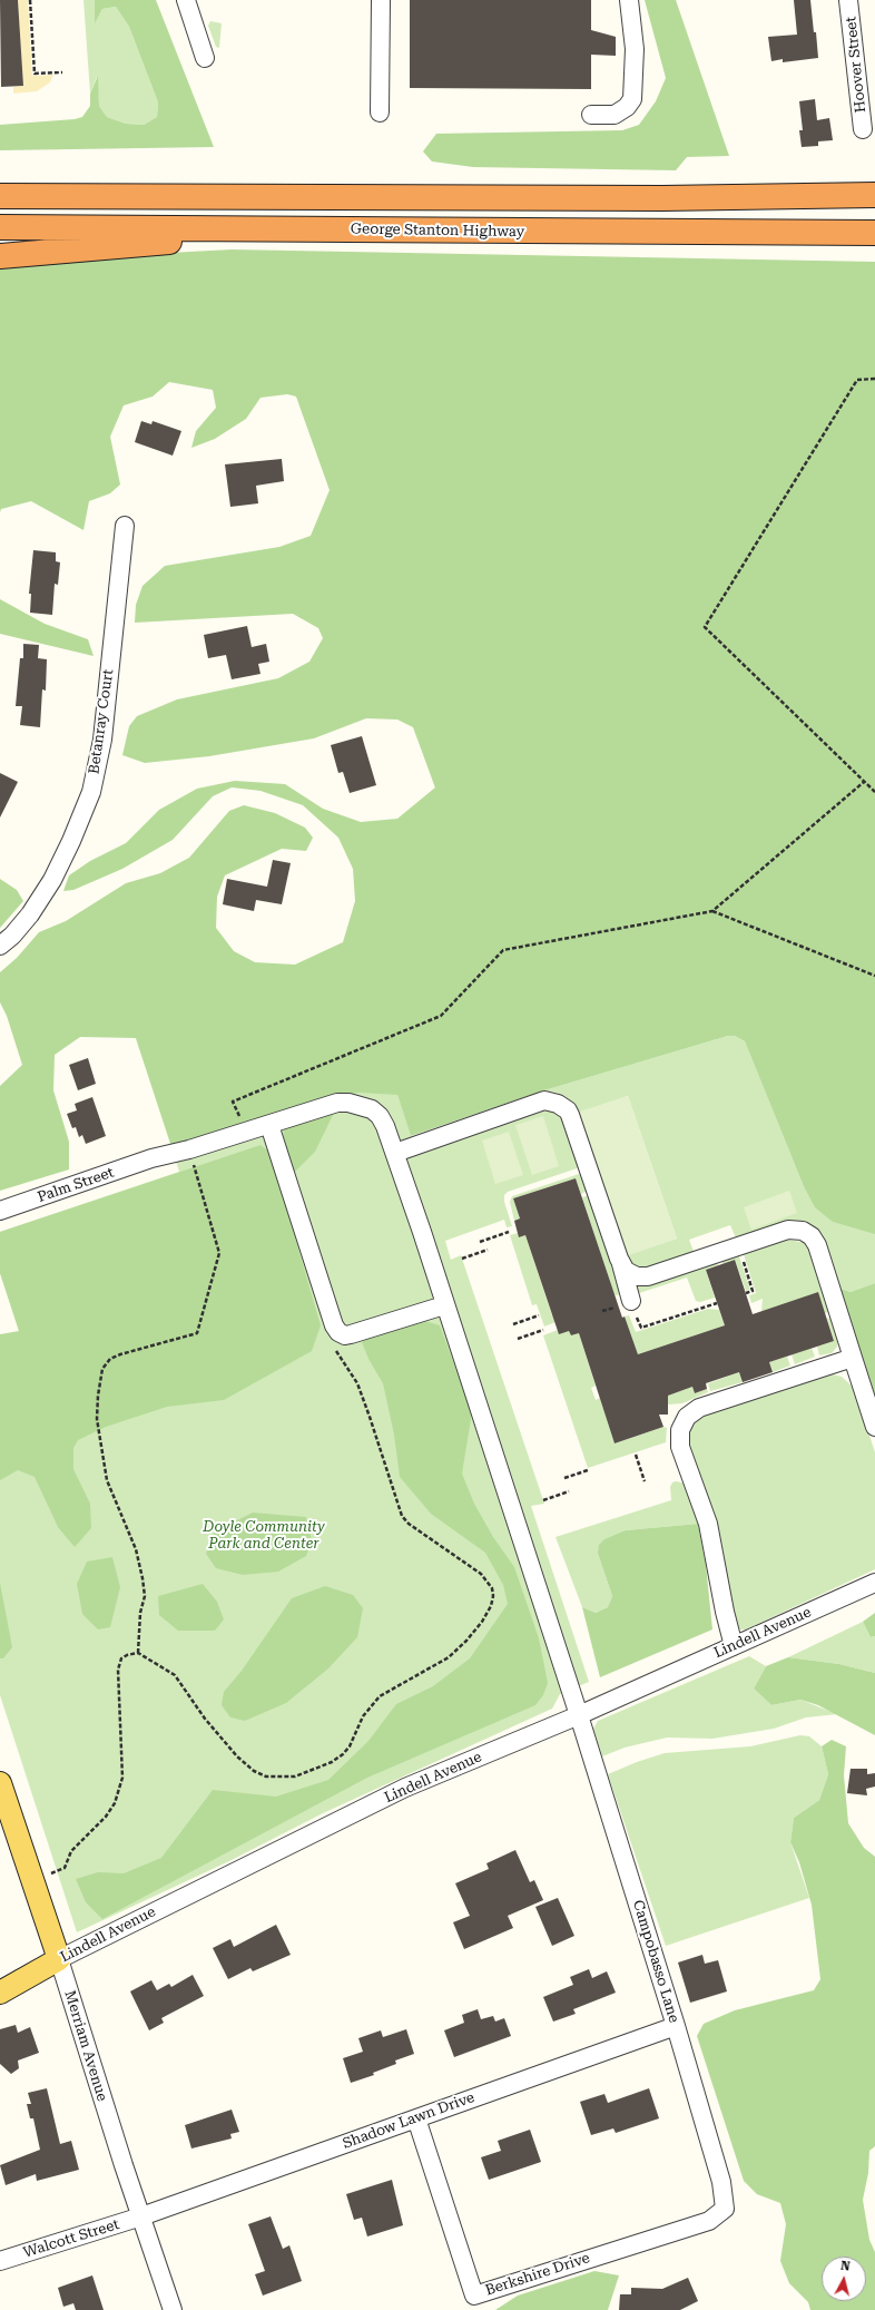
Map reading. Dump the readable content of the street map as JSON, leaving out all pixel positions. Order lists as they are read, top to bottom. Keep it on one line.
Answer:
{"streets":{"highway":["George Stanton Highway"],"main road":["Lindell Avenue","Merriam Avenue"],"street":["Hoover Street","Betanray Court","Palm Street","Campobasso Lane","Shadow Lawn Drive","Walcott Street","Berkshire Drive"]},"crossings":[["Palm Street","Campobasso Lane"],["Lindell Avenue","Campobasso Lane"],["Lindell Avenue","Merriam Avenue"],["Campobasso Lane","Shadow Lawn Drive"],["Campobasso Lane","Berkshire Drive"],["Merriam Avenue","Shadow Lawn Drive"],["Merriam Avenue","Walcott Street"],["Shadow Lawn Drive","Walcott Street"],["Shadow Lawn Drive","Berkshire Drive"]],"parks":["Doyle Community Park and Center"],"north":"top"}
